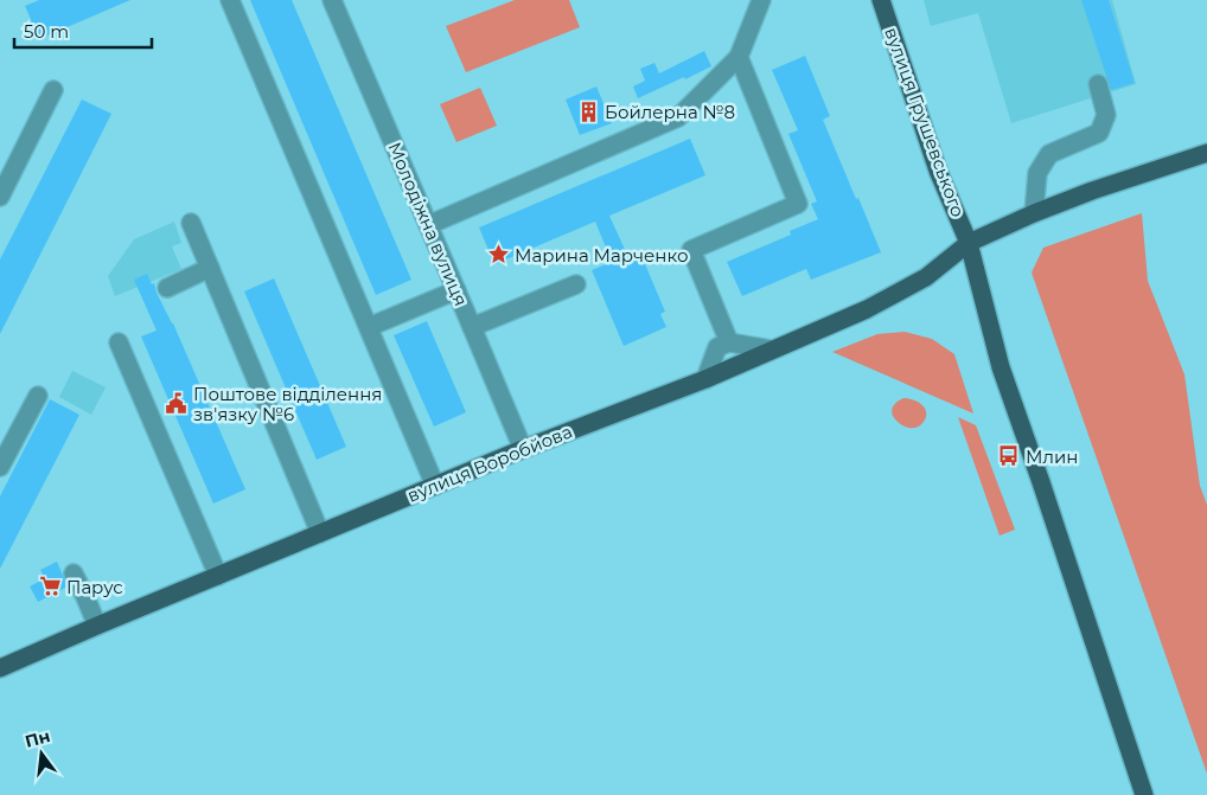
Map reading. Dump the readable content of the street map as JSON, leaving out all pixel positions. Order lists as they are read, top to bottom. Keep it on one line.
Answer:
{"streets":{"main road":["вулиця Грушевського","вулиця Воробйова"],"street":["Молодіжна вулиця"]},"crossings":[["вулиця Грушевського","вулиця Воробйова"],["Молодіжна вулиця","вулиця Воробйова"]],"places":{"building":["Бойлерна №8"],"place":["Марина Марченко"],"public building":["Поштове відділення зв'язку №6"],"bus stop":["Млин"],"supermarket":["Парус"]},"scale_bar":"50 m","north":"top"}
